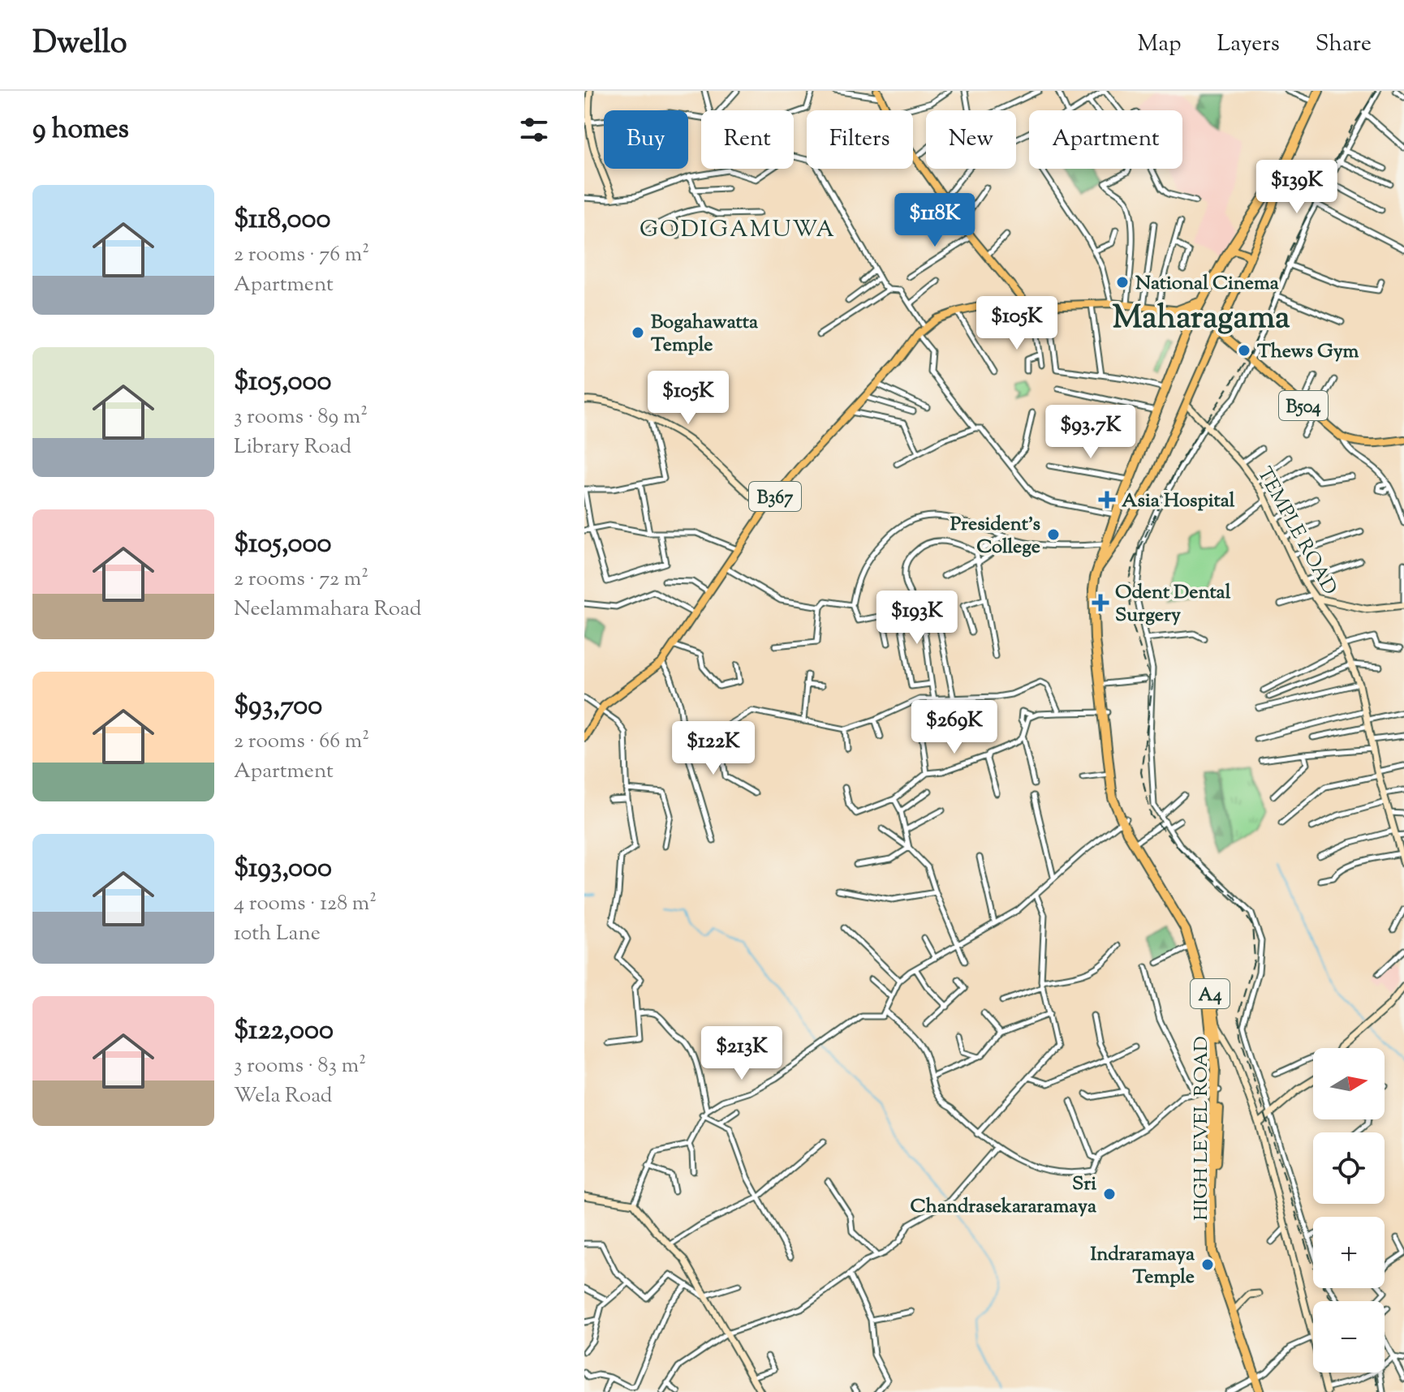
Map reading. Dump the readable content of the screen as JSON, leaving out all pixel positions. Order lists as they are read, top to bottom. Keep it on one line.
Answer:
{"streets":{"highway":["A4","HIGH LEVEL ROAD"],"main road":["B504","B367"],"street":["TEMPLE ROAD"]},"districts":["GODIGAMUWA","Maharagama"],"places":{"other":["National Cinema","Bogahawatta Temple","Thews Gym","President's College","Sri Chandrasekararamaya","Indraramaya Temple"],"health":["Asia Hospital","Odent Dental Surgery"]},"north":"right","page":{"header":"Dwello","nav":["Map","Layers","Share"],"heading":"9 homes","chip":["Buy","Rent","Filters","New","Apartment"],"price":["$139K","$118K","$105K","$105K","$93.7K","$193K","$269K","$122K","$213K"],"list":[{"name":"$118,000","note":"2 rooms · 76 m² · Apartment"},{"name":"$105,000","note":"3 rooms · 89 m² · Library Road"},{"name":"$105,000","note":"2 rooms · 72 m² · Neelammahara Road"},{"name":"$93,700","note":"2 rooms · 66 m² · Apartment"},{"name":"$193,000","note":"4 rooms · 128 m² · 10th Lane"},{"name":"$122,000","note":"3 rooms · 83 m² · Wela Road"}],"map_buttons":["+","−"]}}
